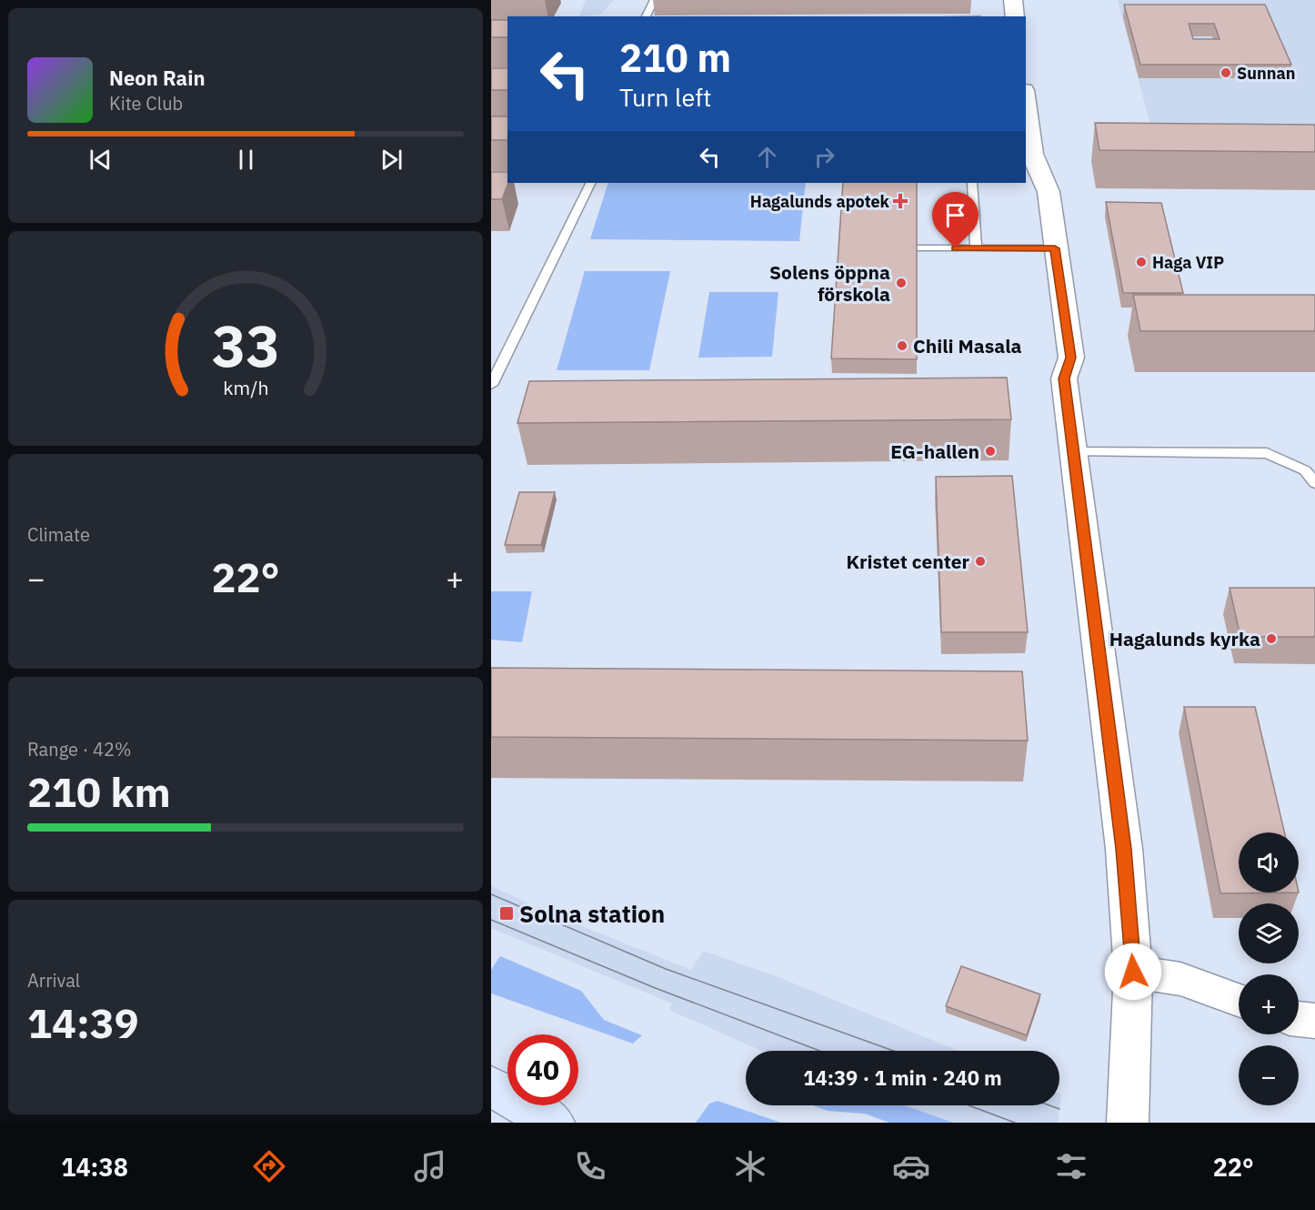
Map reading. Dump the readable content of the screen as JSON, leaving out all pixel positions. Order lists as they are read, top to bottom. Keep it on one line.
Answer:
{"places":{"other":["Sunnan","Haga VIP","Solens öppna förskola","Chili Masala","EG-hallen","Kristet center","Hagalunds kyrka"],"health":["Hagalunds apotek"],"transit":["Solna station"]},"page":{"turn":["210 m","Turn left"],"song":["Neon Rain","Kite Club"],"tile":["Climate",["Range · 42%","210 km"],["Arrival","14:39"]],"heat":["−","22°","+"],"map_buttons":["+","−"],"limit":"40","trip":"14:39 · 1 min · 240 m","tabs":["14:38","22°"],"gauge":["33","km/h"]}}
